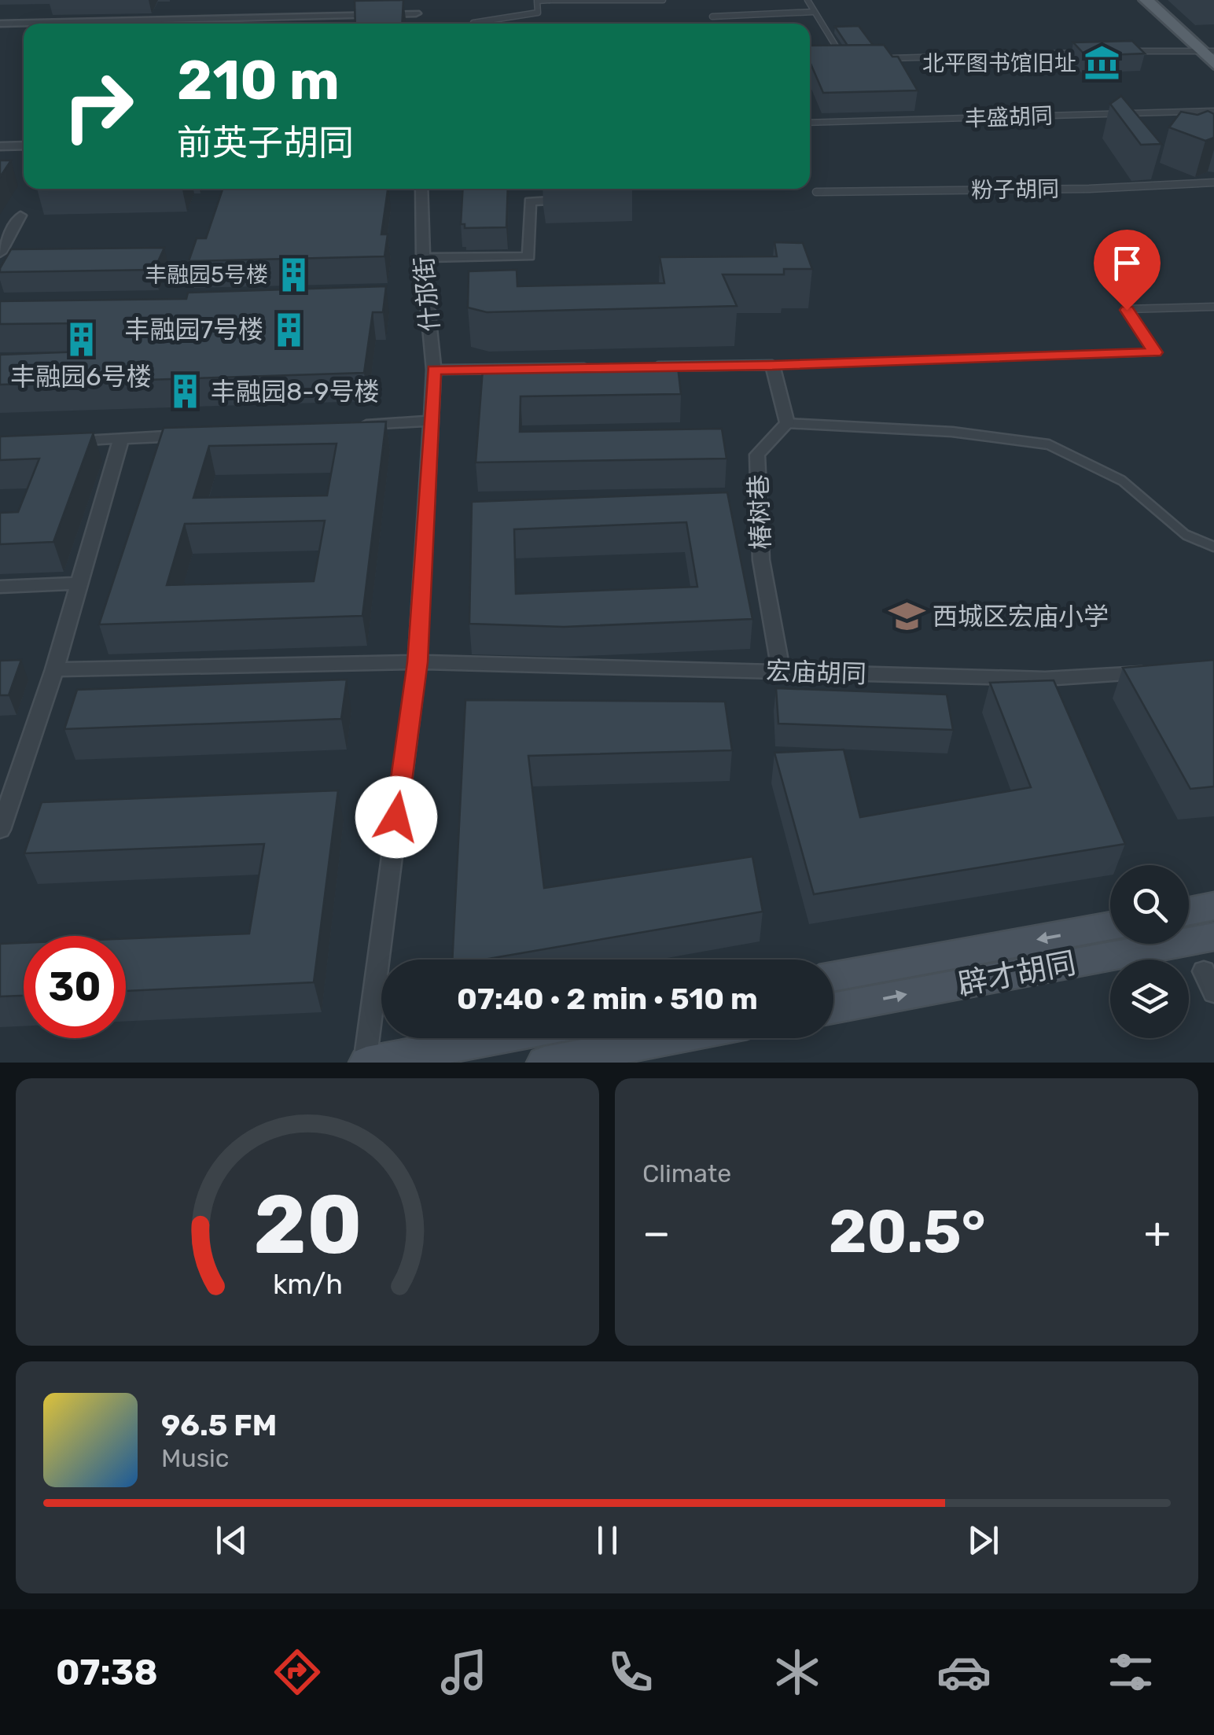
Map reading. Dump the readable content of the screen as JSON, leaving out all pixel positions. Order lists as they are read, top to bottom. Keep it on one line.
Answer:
{"streets":{"main road":["辟才胡同"],"street":["什邡街","椿树巷","宏庙胡同"],"lane":["丰盛胡同","粉子胡同"]},"crossings":[["什邡街","宏庙胡同"],["椿树巷","宏庙胡同"]],"places":{"museum":["北平图书馆旧址"],"building":["丰融园5号楼","丰融园7号楼","丰融园6号楼","丰融园8-9号楼"],"school or university":["西城区宏庙小学"]},"page":{"turn":["210 m","前英子胡同"],"limit":"30","trip":"07:40 · 2 min · 510 m","tile":"Climate","heat":["−","20.5°","+"],"song":["96.5 FM","Music"],"tabs":"07:38","gauge":["20","km/h"]}}
